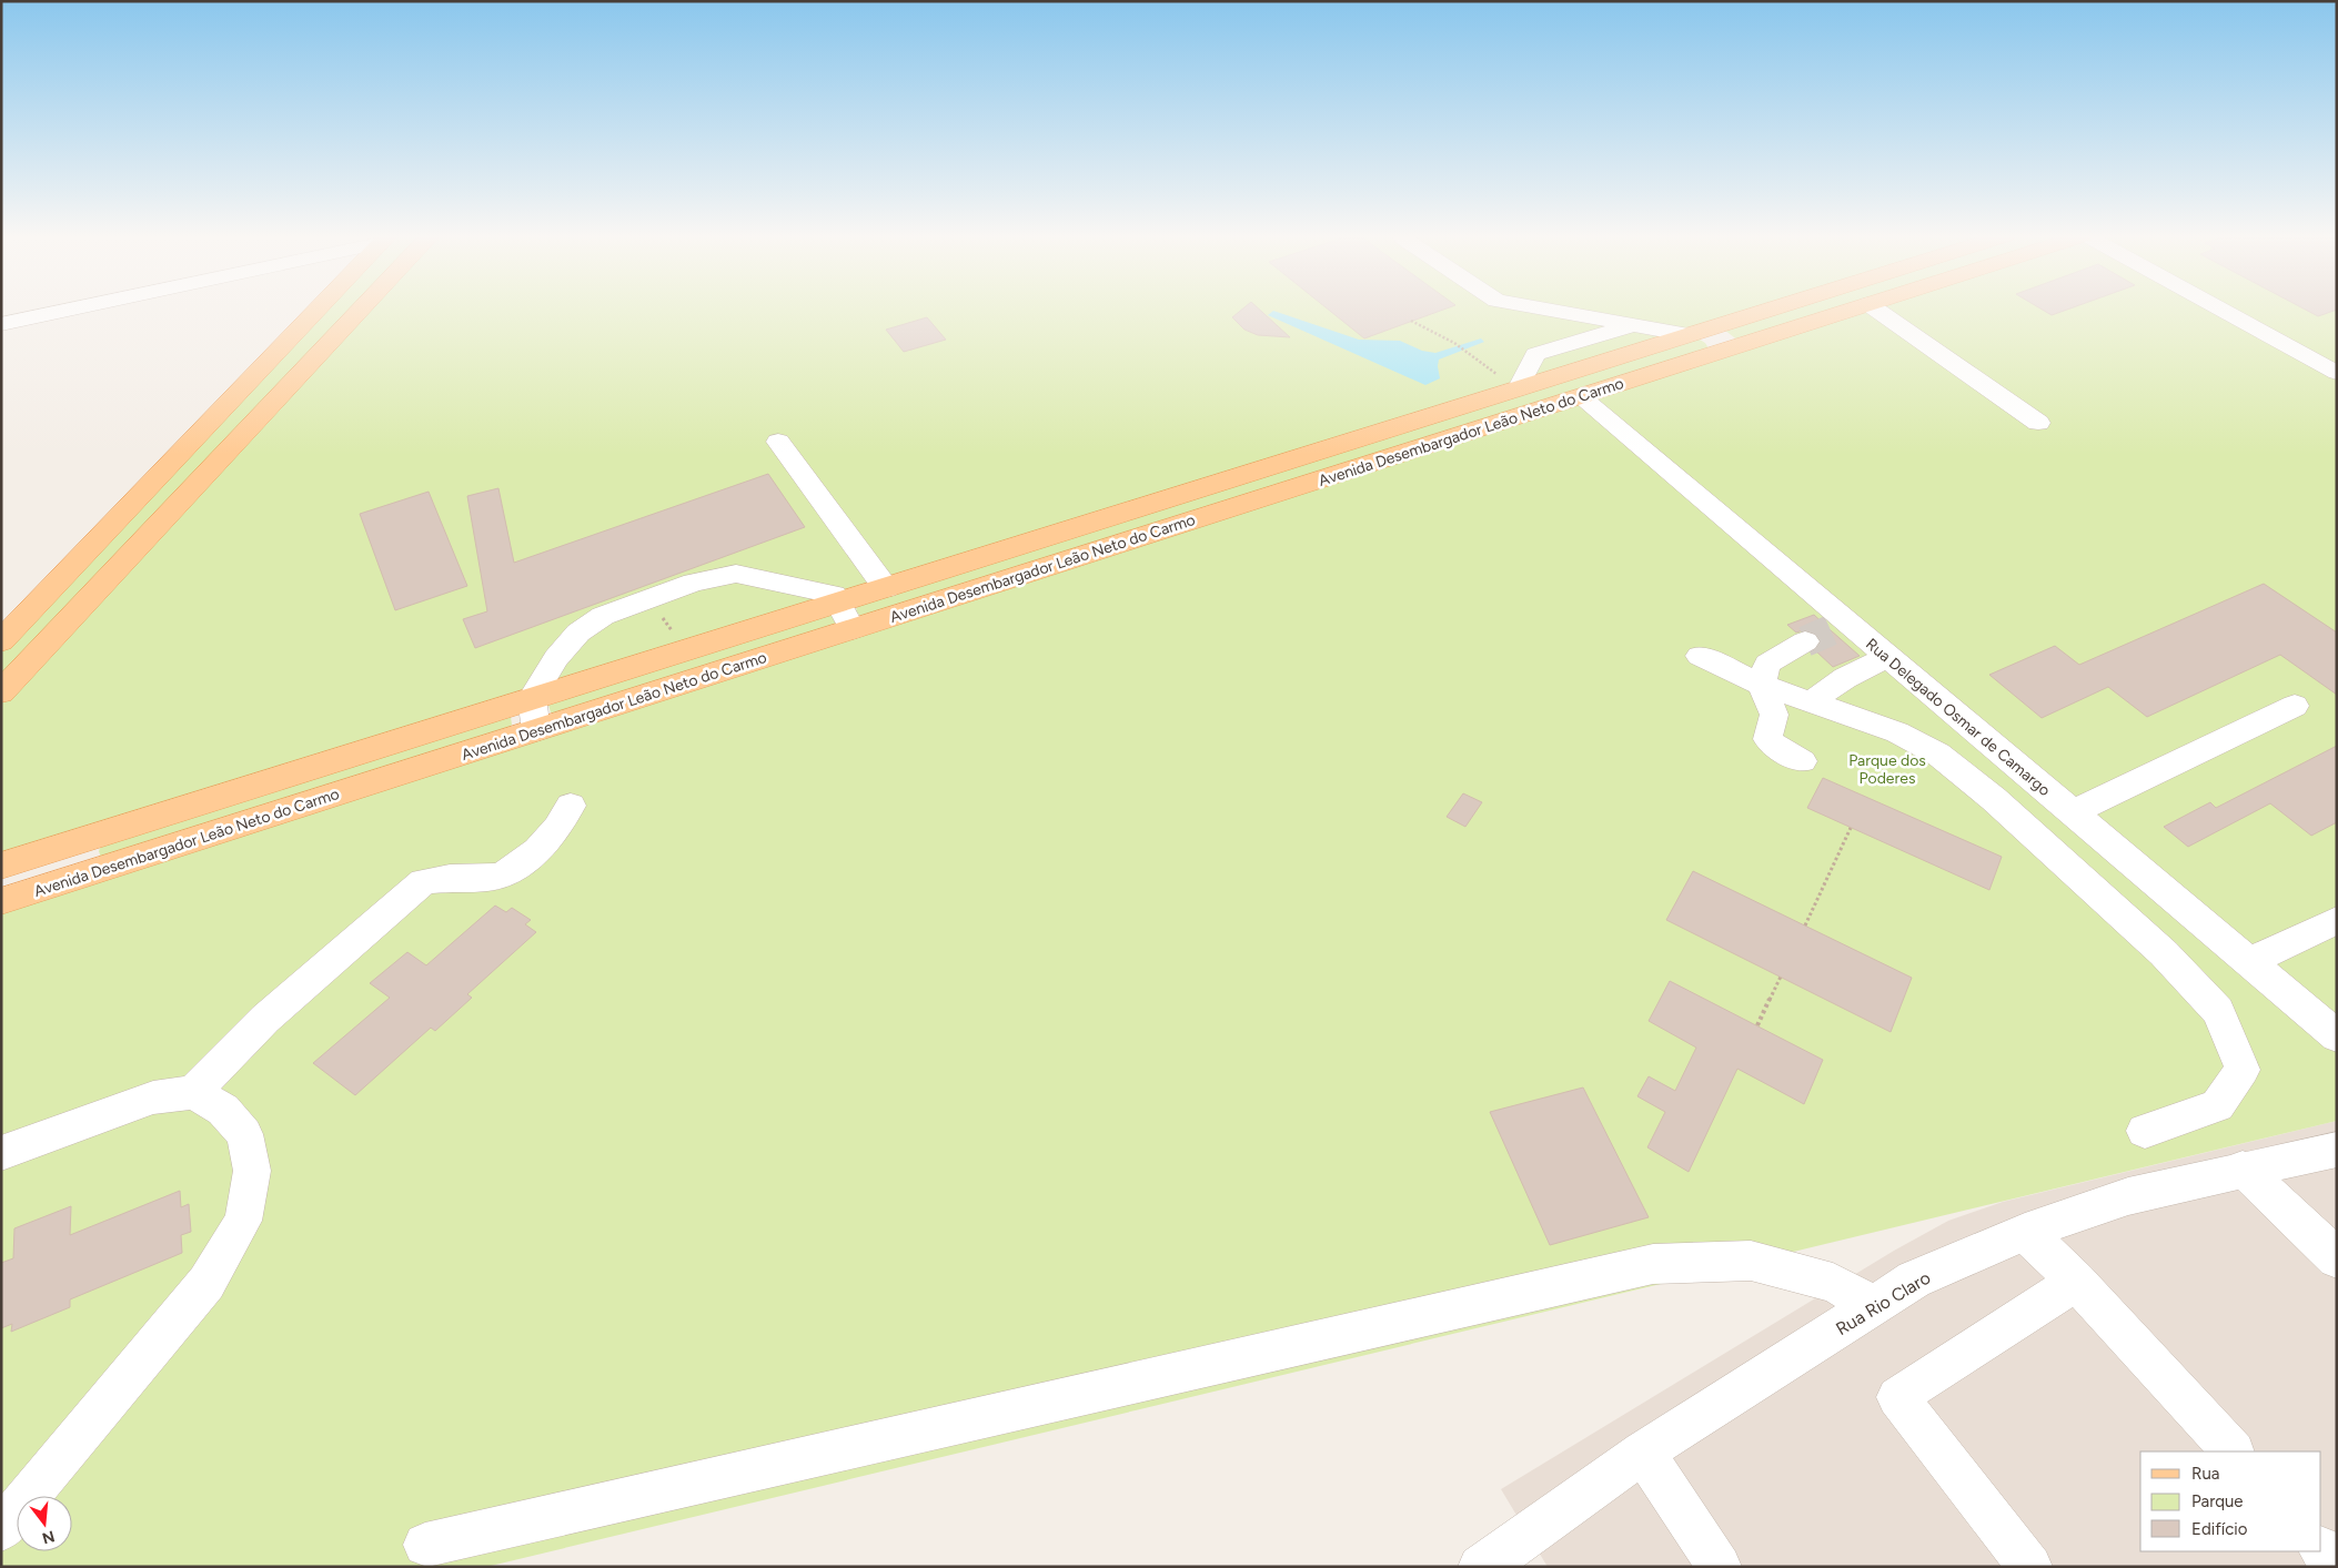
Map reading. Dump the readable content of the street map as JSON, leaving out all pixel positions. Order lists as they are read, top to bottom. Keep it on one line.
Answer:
{"streets":{"main road":["Avenida Desembargador Leão Neto do Carmo"],"street":["Rua Delegado Osmar de Camargo","Rua Rio Claro"]},"crossings":[["Avenida Desembargador Leão Neto do Carmo","Rua Delegado Osmar de Camargo"]],"parks":["Parque dos Poderes"],"legend":["Rua","Parque","Edifício"],"north":"bottom"}
